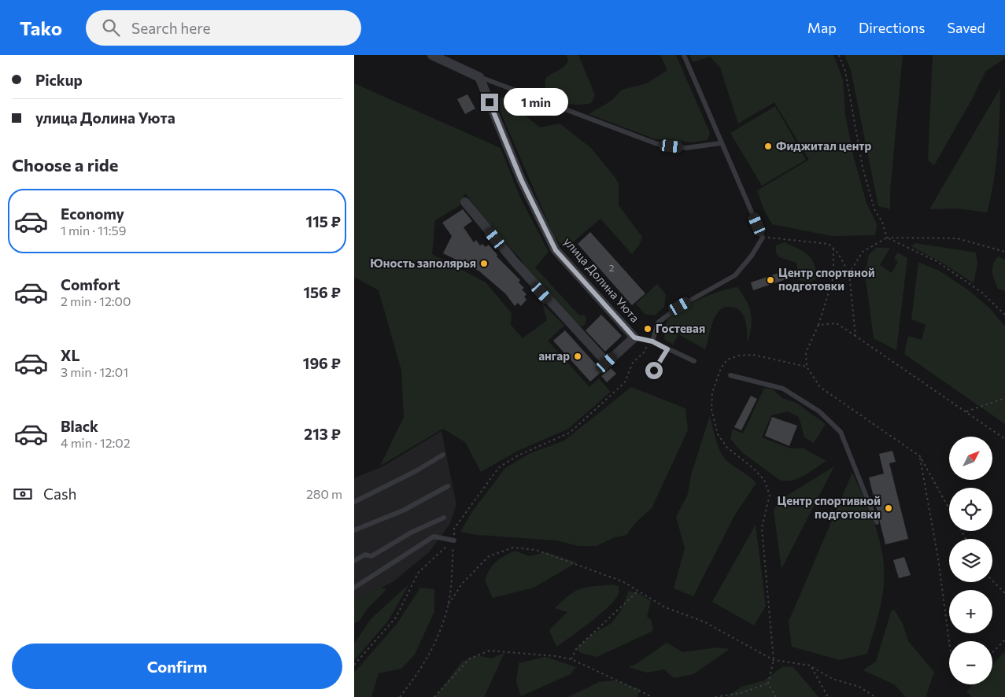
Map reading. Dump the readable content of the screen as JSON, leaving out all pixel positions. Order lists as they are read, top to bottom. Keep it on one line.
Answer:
{"streets":{"street":["улица Долина Уюта"]},"places":["Фиджитал центр","Юность заполярья","Центр спортвной подготовки","Гостевая","ангар","Центр спортивной подготовки"],"house_numbers":["2"],"north":"top right","page":{"header":"Tako","search":"Search here","nav":["Map","Directions","Saved"],"banner":["Pickup","улица Долина Уюта"],"bubble":"1 min","heading":"Choose a ride","list":[{"name":"Economy","note":"1 min · 11:59","value":"115 ₽"},{"name":"Comfort","note":"2 min · 12:00","value":"156 ₽"},{"name":"XL","note":"3 min · 12:01","value":"196 ₽"},{"name":"Black","note":"4 min · 12:02","value":"213 ₽"}],"map_buttons":["+","−"],"pay":["Cash","280 m"],"buttons":"Confirm"}}
